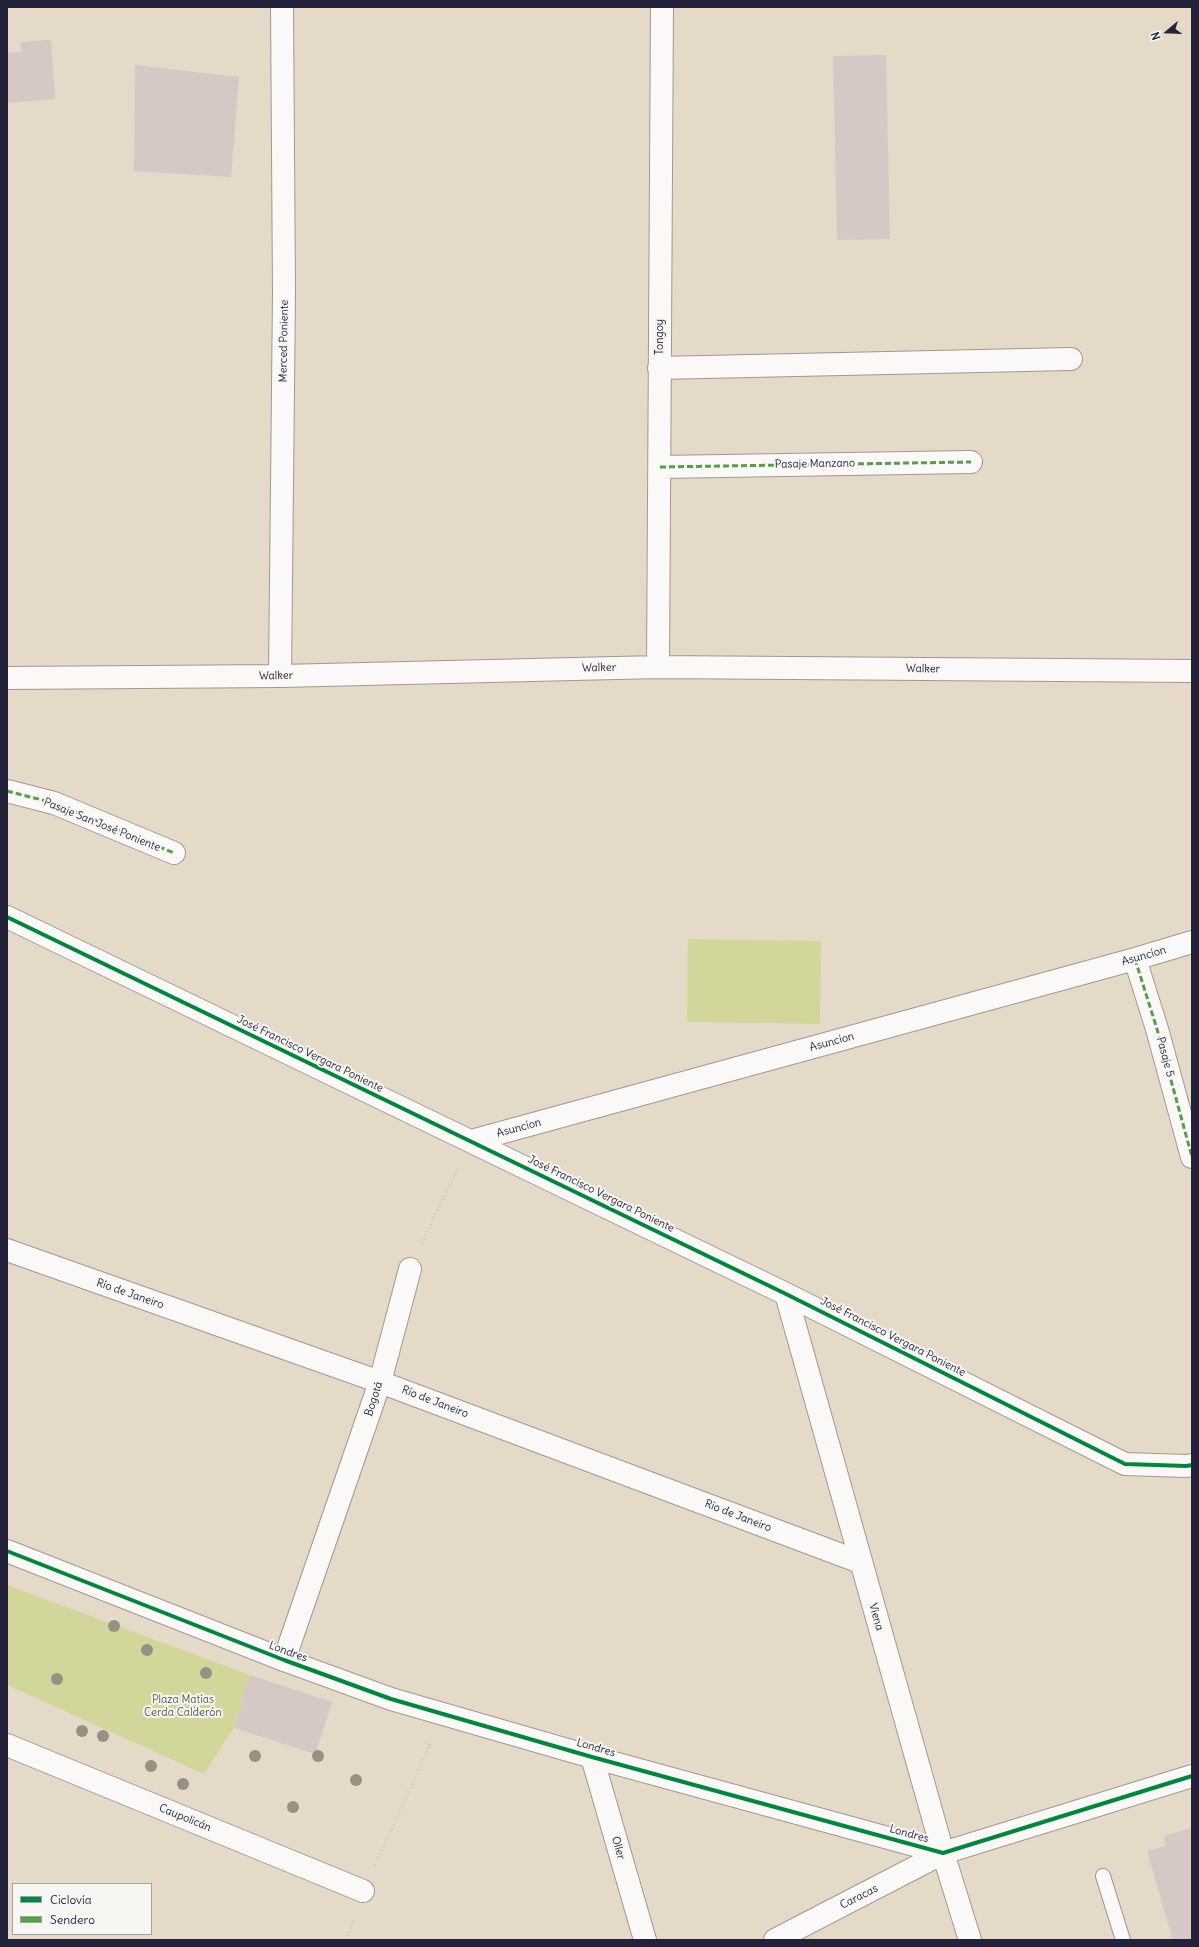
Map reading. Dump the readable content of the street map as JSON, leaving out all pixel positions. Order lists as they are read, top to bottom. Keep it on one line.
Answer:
{"streets":{"street":["Tongoy","Merced Poniente","Pasaje Manzano","Walker","Pasaje San José Poniente","Asuncíon","José Francisco Vergara Poniente","Pasaje 5","Río de Janeiro","Bogotá","Viena","Londres","Caupolicán","Oller","Caracas"]},"crossings":[["Tongoy","Pasaje Manzano"],["Tongoy","Walker"],["Merced Poniente","Walker"],["Asuncíon","José Francisco Vergara Poniente"],["Asuncíon","Pasaje 5"],["José Francisco Vergara Poniente","Viena"],["Río de Janeiro","Bogotá"],["Río de Janeiro","Viena"],["Bogotá","Londres"],["Viena","Londres"],["Viena","Caracas"],["Londres","Oller"],["Londres","Caracas"]],"parks":["Plaza Matías Cerda Calderón"],"legend":["Ciclovía","Sendero"],"north":"left"}
